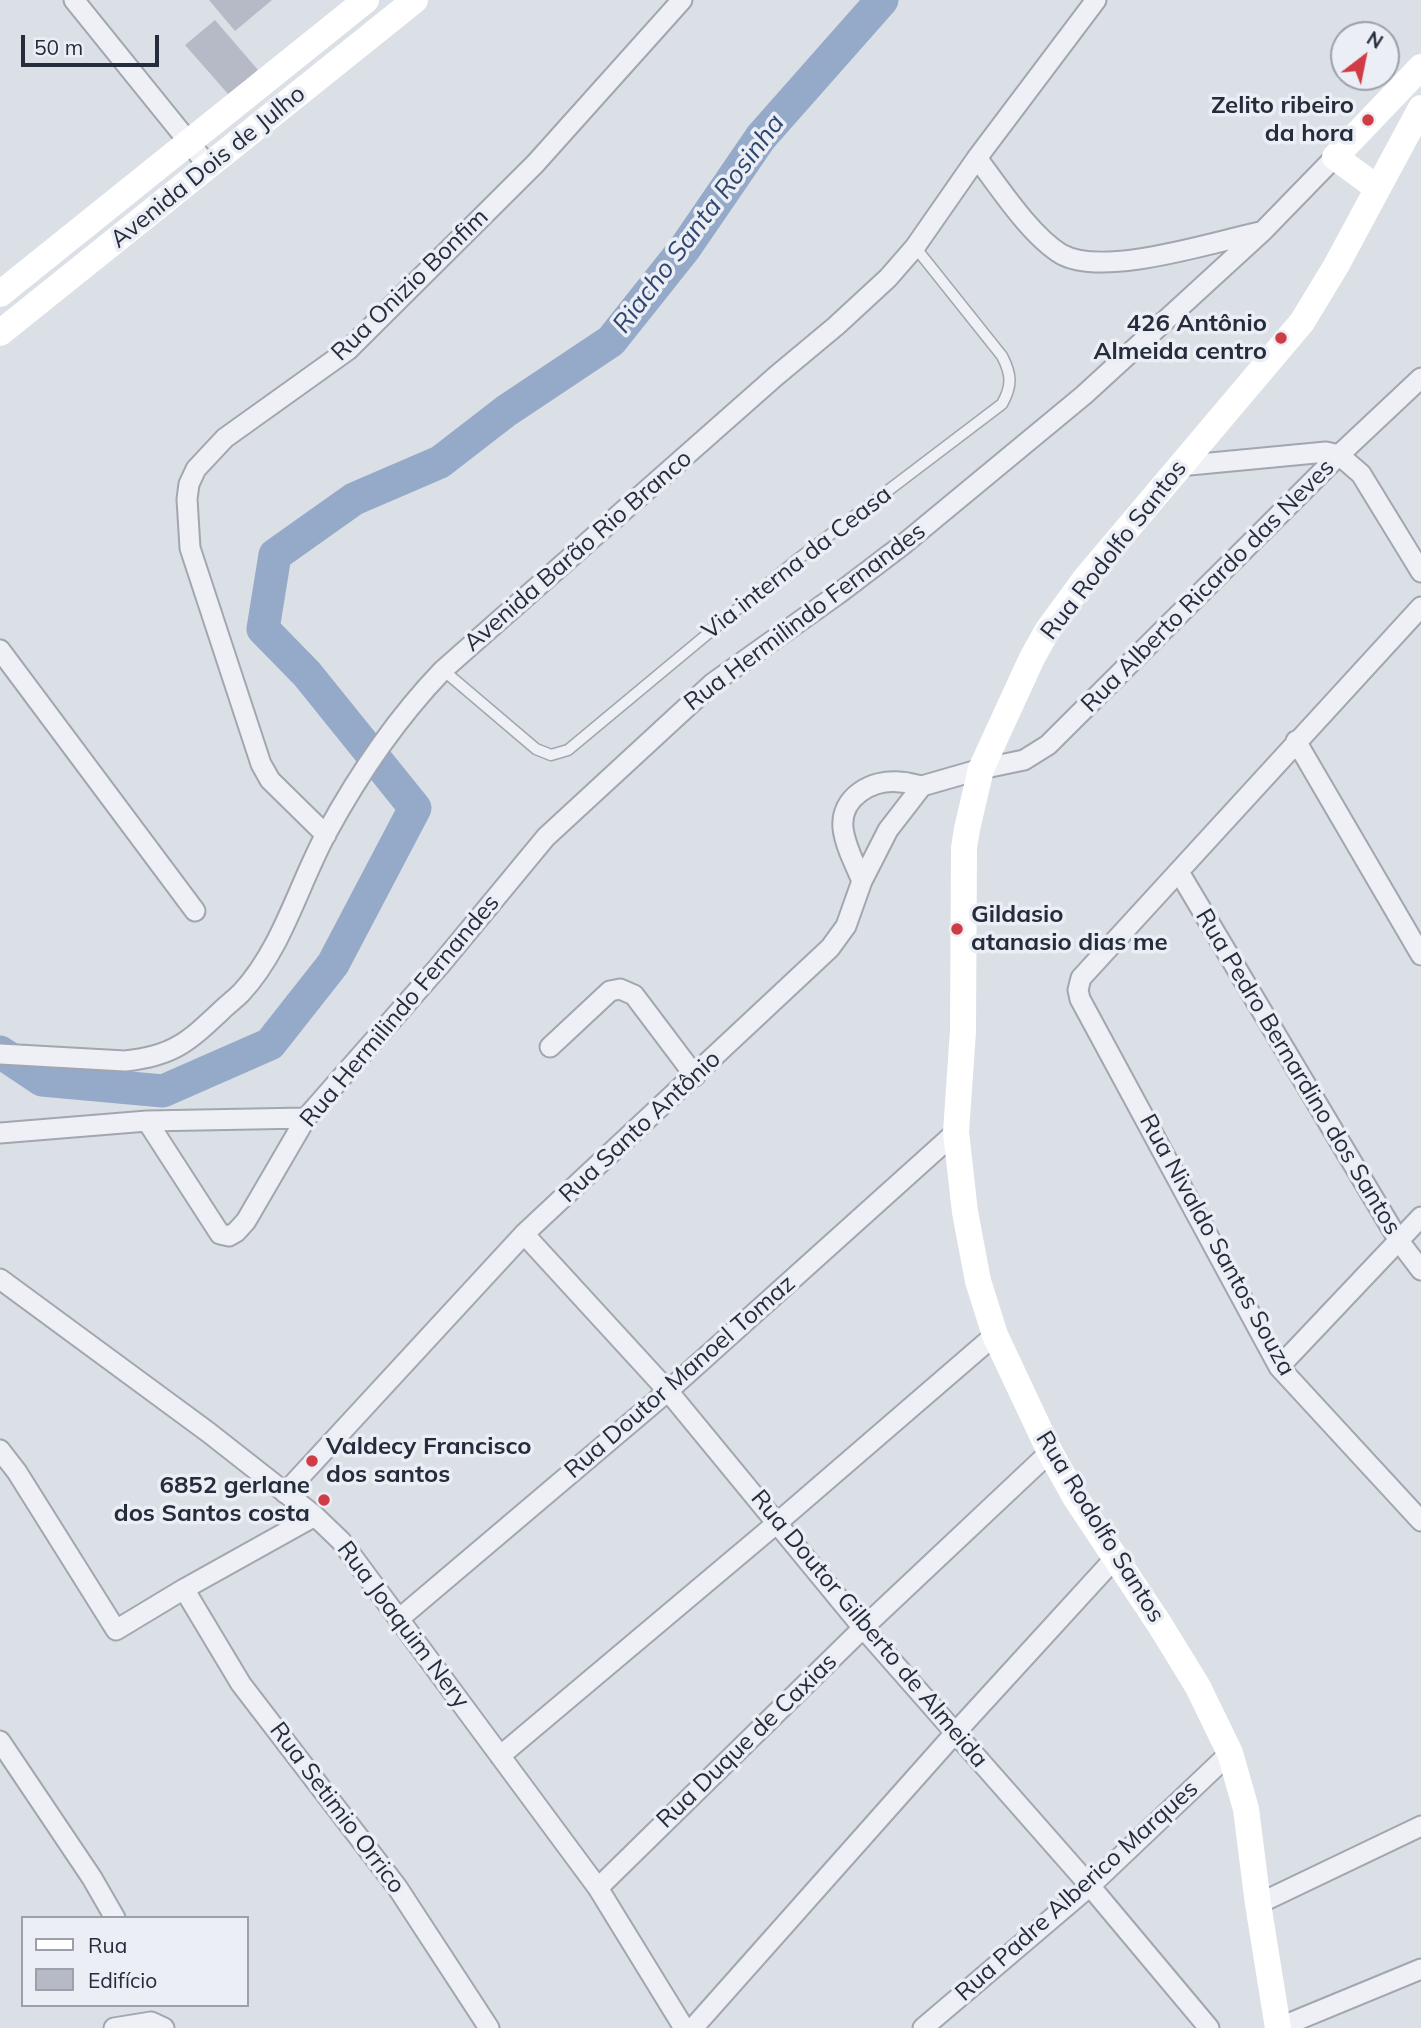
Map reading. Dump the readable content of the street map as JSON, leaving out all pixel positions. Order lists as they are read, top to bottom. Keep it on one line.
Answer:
{"streets":{"main road":["Avenida Dois de Julho","Rua Rodolfo Santos","Rua Hermilindo Fernandes"],"street":["Rua Onizio Bonfim","Avenida Barão Rio Branco","Rua Alberto Ricardo das Neves","Rua Pedro Bernardino dos Santos","Rua Santo Antônio","Rua Nivaldo Santos Souza","Rua Doutor Manoel Tomaz","Rua Joaquim Nery","Rua Doutor Gilberto de Almeida","Rua Duque de Caxias","Rua Setimio Orrico","Rua Padre Alberico Marques"],"lane":["Via interna da Ceasa"]},"crossings":[["Rua Onizio Bonfim","Avenida Barão Rio Branco"],["Rua Rodolfo Santos","Rua Alberto Ricardo das Neves"],["Rua Rodolfo Santos","Rua Doutor Manoel Tomaz"],["Rua Rodolfo Santos","Rua Duque de Caxias"],["Rua Rodolfo Santos","Rua Padre Alberico Marques"],["Avenida Barão Rio Branco","Via interna da Ceasa"],["Rua Pedro Bernardino dos Santos","Rua Nivaldo Santos Souza"],["Rua Santo Antônio","Rua Joaquim Nery"],["Rua Santo Antônio","Rua Doutor Gilberto de Almeida"],["Rua Doutor Manoel Tomaz","Rua Joaquim Nery"],["Rua Doutor Manoel Tomaz","Rua Doutor Gilberto de Almeida"],["Rua Joaquim Nery","Rua Duque de Caxias"],["Rua Doutor Gilberto de Almeida","Rua Duque de Caxias"],["Rua Doutor Gilberto de Almeida","Rua Padre Alberico Marques"]],"water":["Riacho Santa Rosinha"],"places":["Zelito ribeiro da hora","426 Antônio Almeida centro","Gildasio atanasio dias me","Valdecy Francisco dos santos","6852 gerlane dos Santos costa"],"legend":["Rua","Edifício"],"scale_bar":"50 m","north":"top right"}
